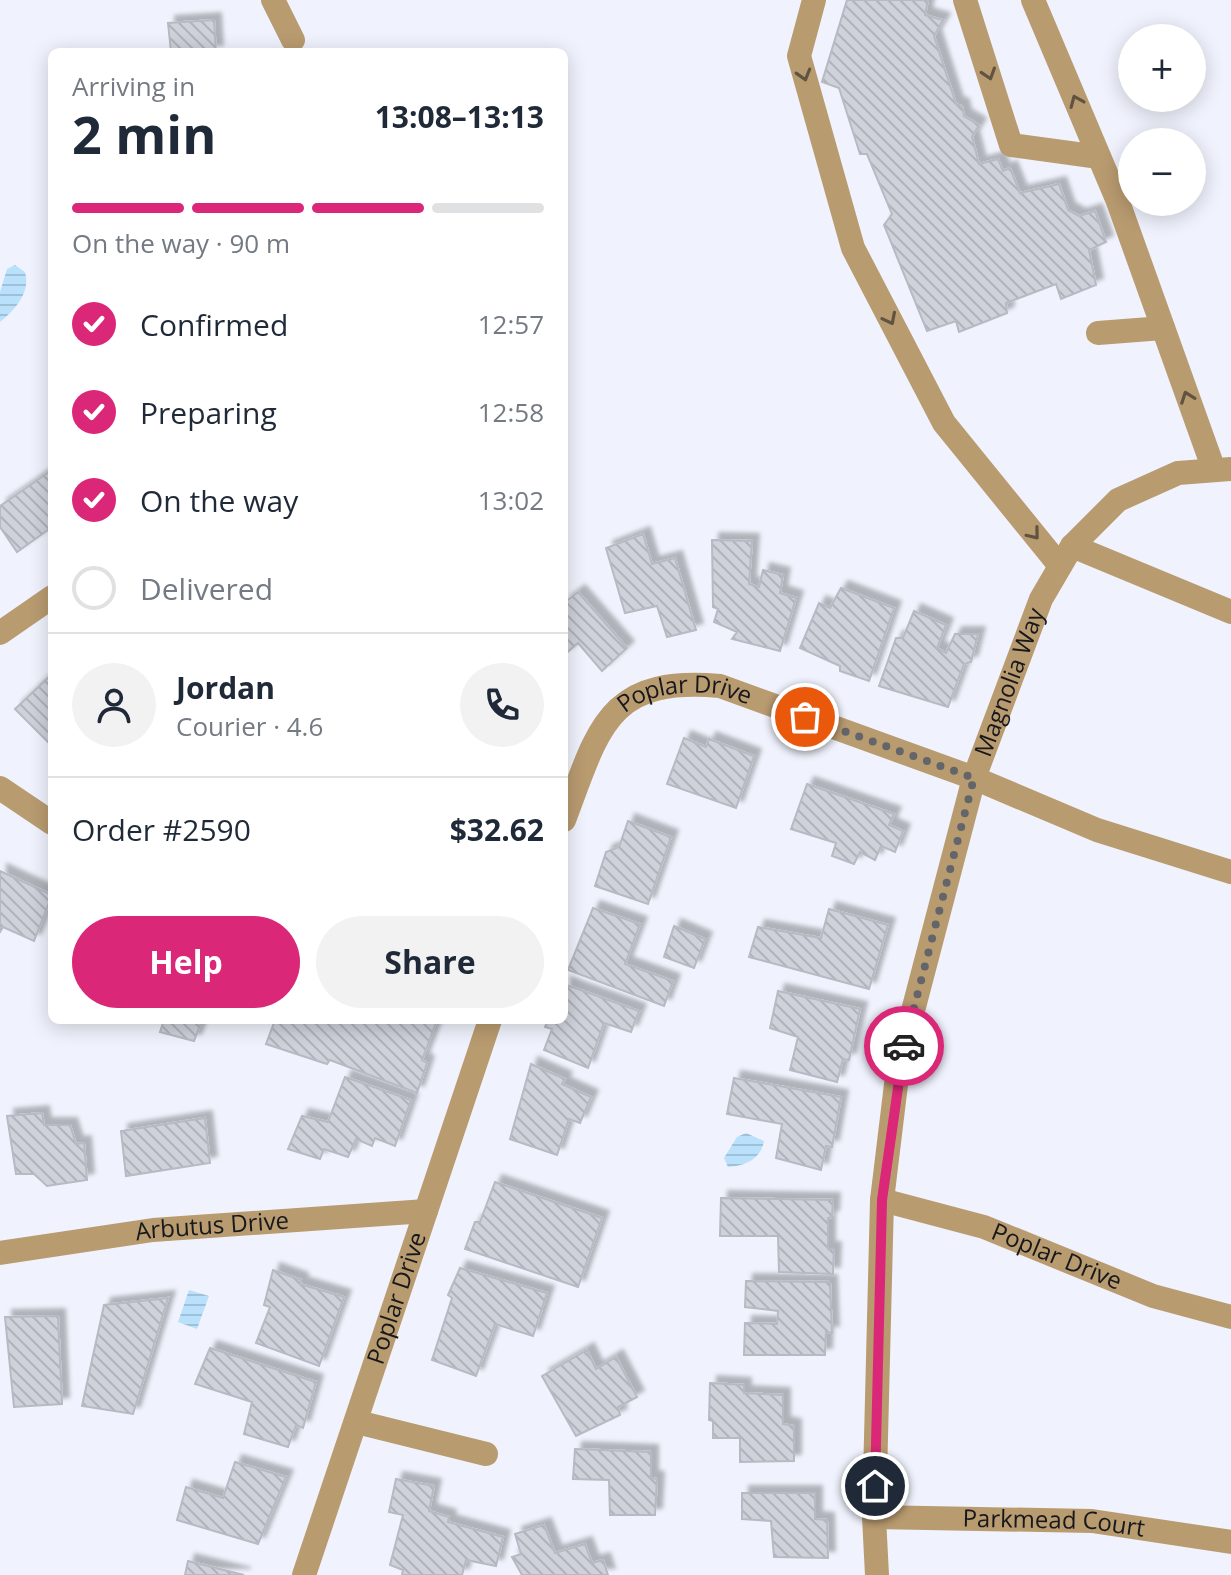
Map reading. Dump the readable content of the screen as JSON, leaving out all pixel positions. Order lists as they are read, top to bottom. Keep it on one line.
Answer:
{"streets":{"street":["Magnolia Way","Poplar Drive","Arbutus Drive","Parkmead Court"]},"crossings":[["Magnolia Way","Poplar Drive"],["Magnolia Way","Parkmead Court"],["Poplar Drive","Arbutus Drive"]],"page":{"map_buttons":["+","−"],"heading":["2 min","Arriving in","13:08–13:13"],"panel":["Jordan","Courier · 4.6","Order #2590","$32.62"],"bar":"On the way · 90 m","list":[["Confirmed","12:57"],["Preparing","12:58"],["On the way","13:02"],"Delivered"],"buttons":["Help","Share"]}}
